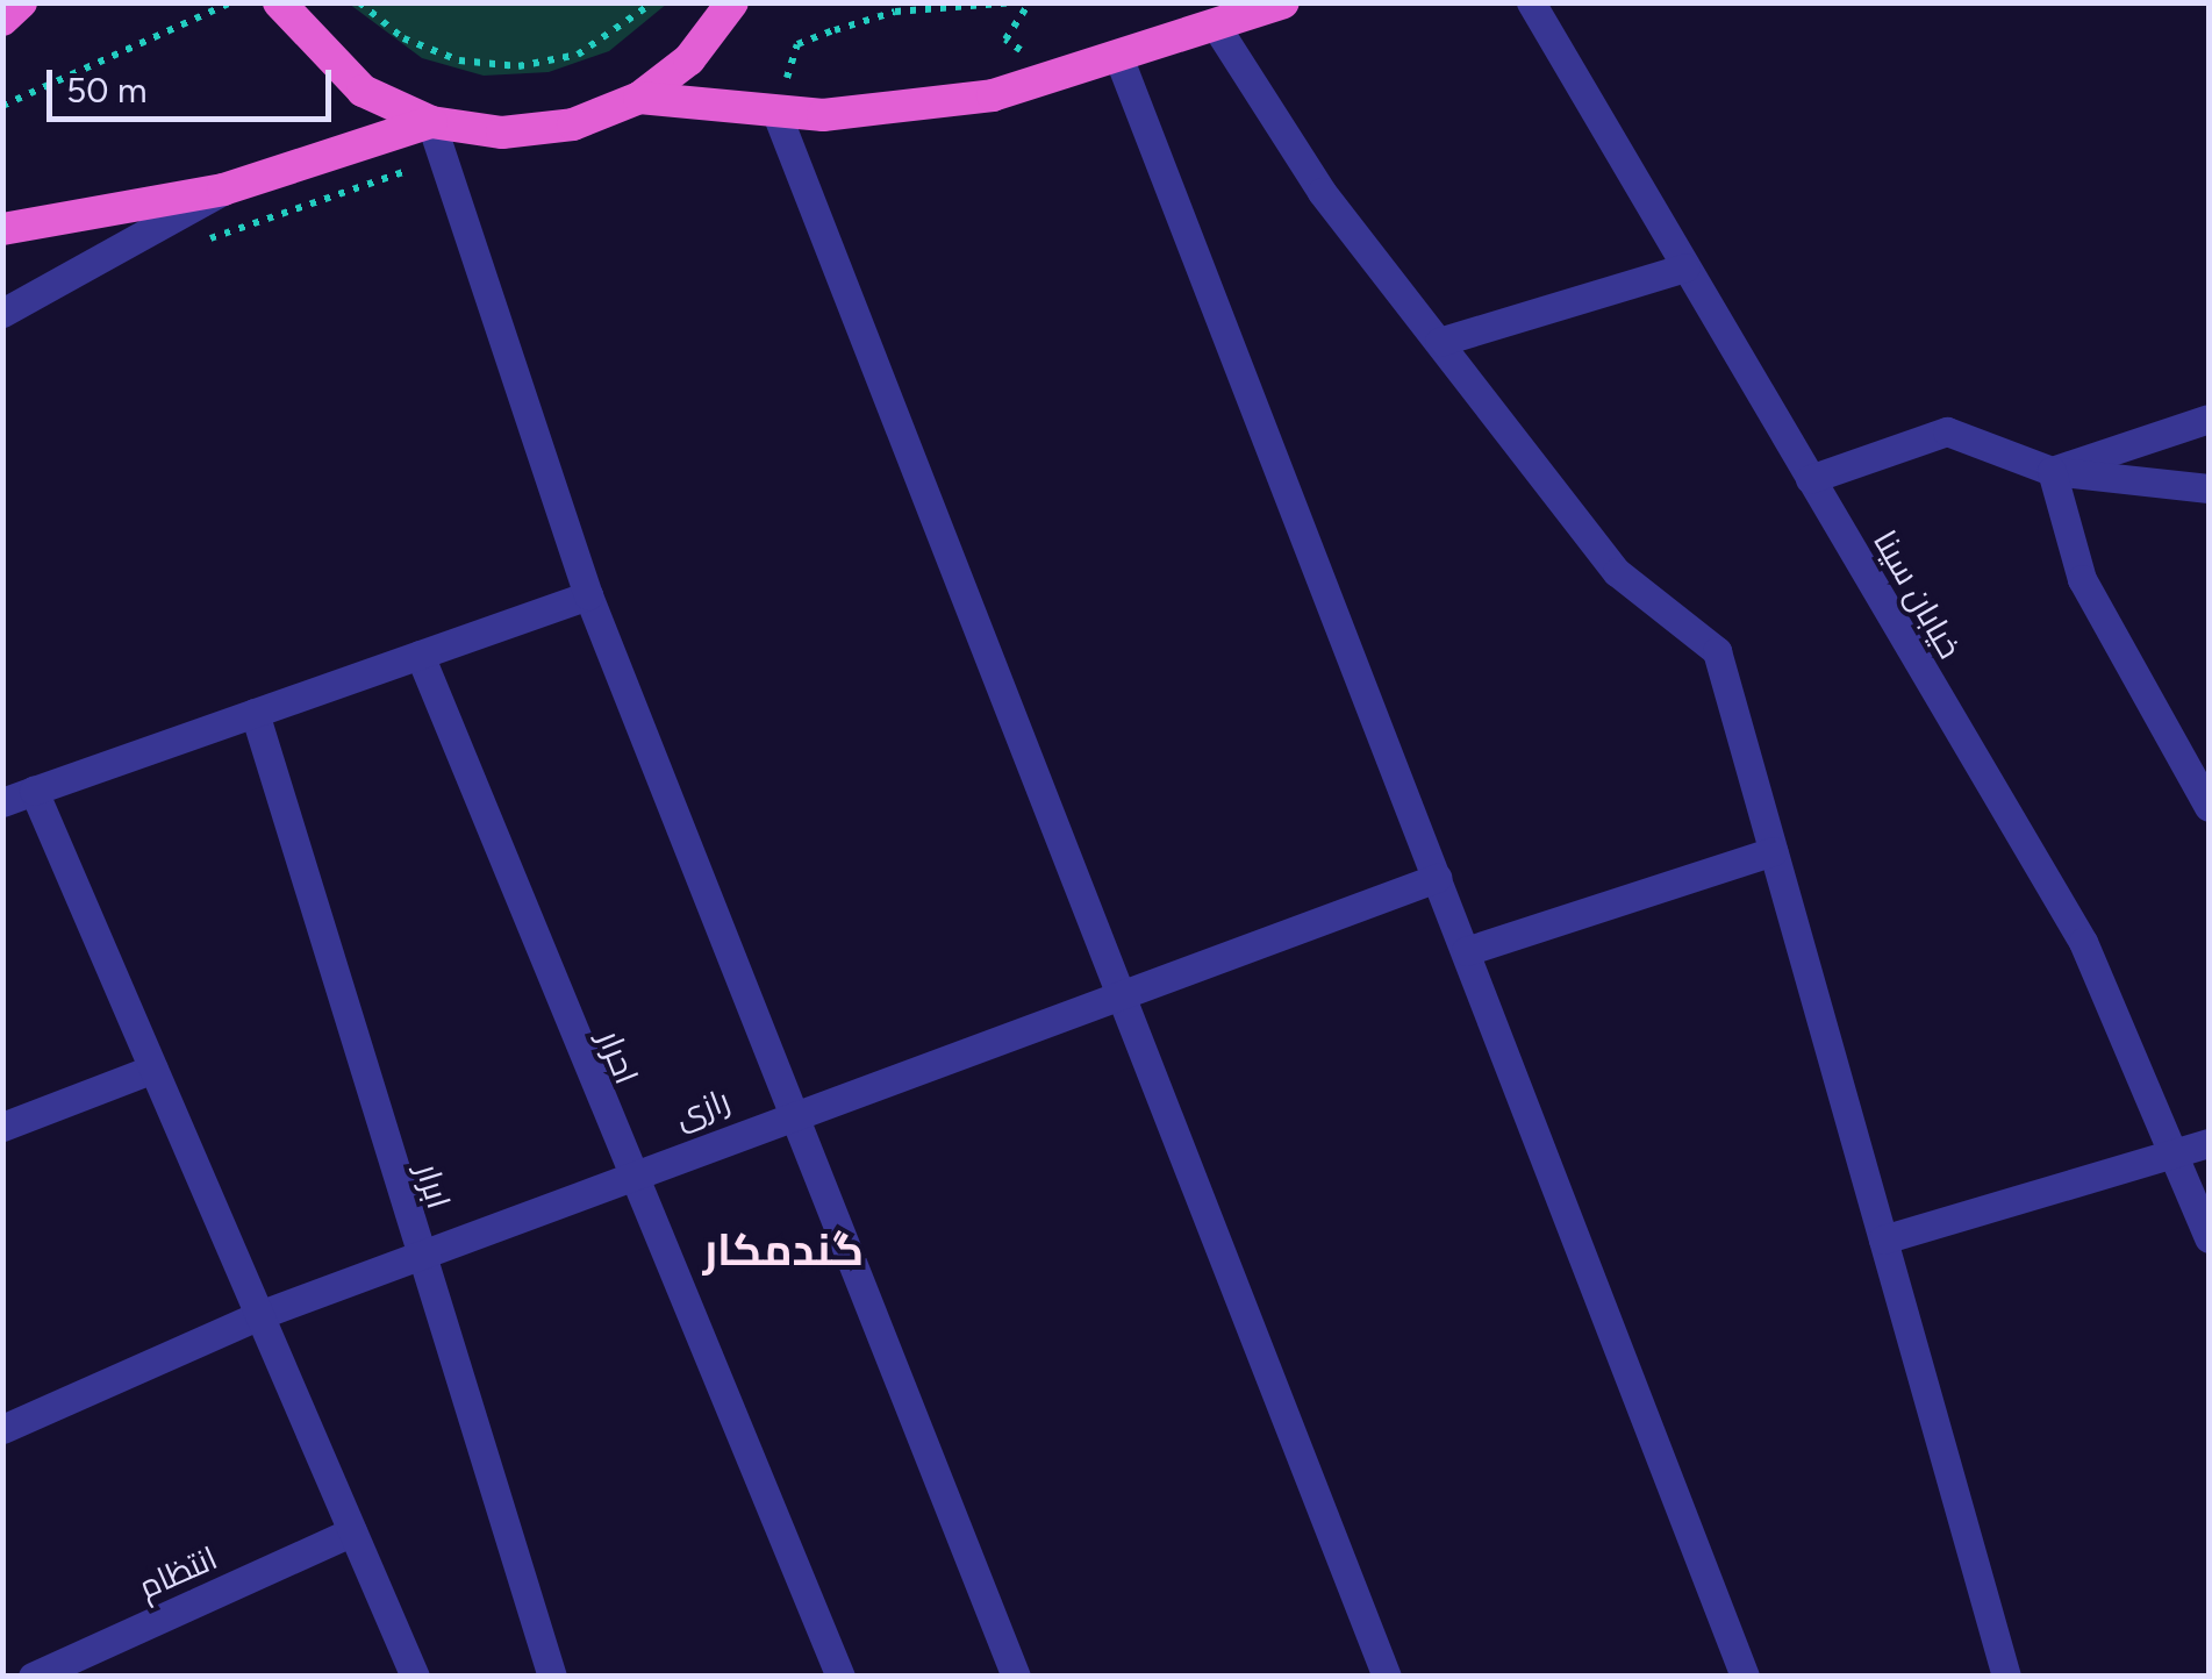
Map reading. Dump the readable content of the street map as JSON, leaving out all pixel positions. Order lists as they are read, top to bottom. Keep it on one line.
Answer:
{"streets":{"street":["خیابان سینا","احرار","رازی","ابرار","انتظام"]},"crossings":[["احرار","رازی"],["رازی","ابرار"]],"districts":["گندمکار"],"scale_bar":"50 m"}
